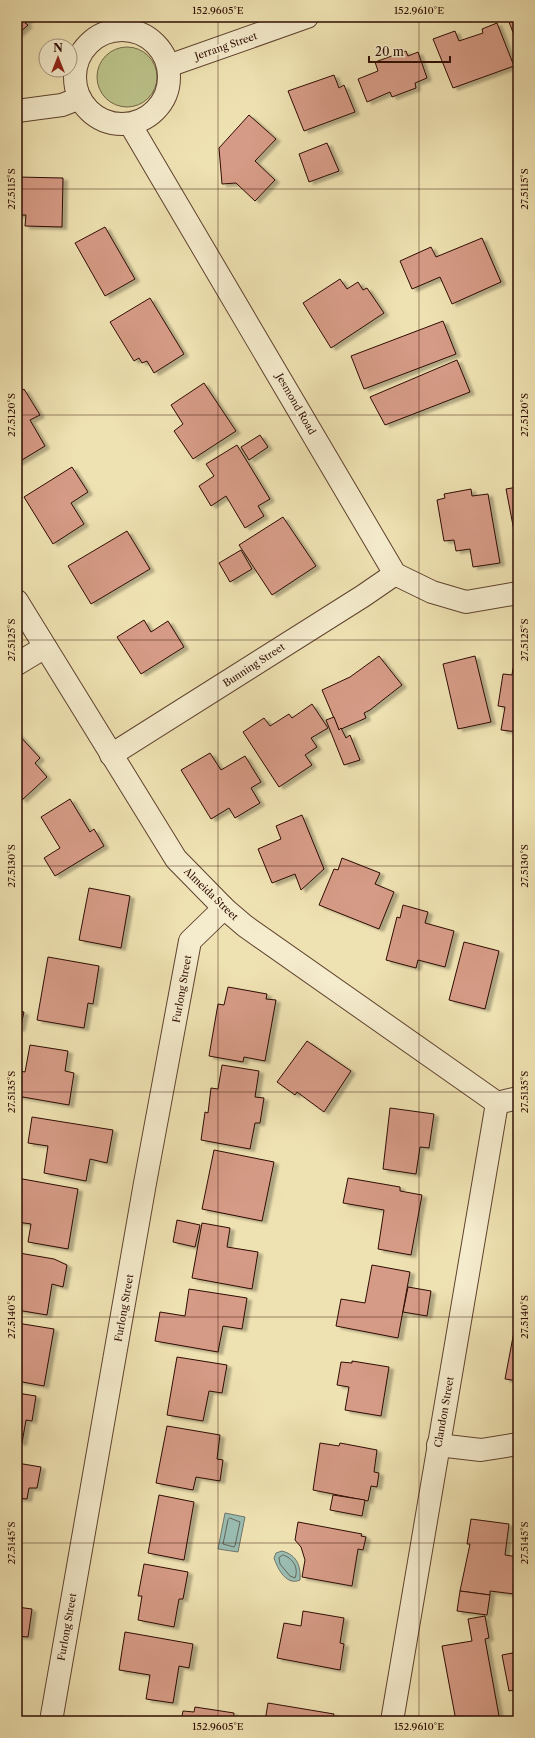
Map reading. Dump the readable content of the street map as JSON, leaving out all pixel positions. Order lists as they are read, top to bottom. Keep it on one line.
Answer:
{"streets":{"street":["Jerrang Street","Jesmond Road","Bunning Street","Almeida Street","Furlong Street","Clandon Street"]},"crossings":[["Jerrang Street","Jesmond Road"],["Jesmond Road","Bunning Street"],["Bunning Street","Almeida Street"],["Almeida Street","Furlong Street"],["Almeida Street","Clandon Street"]],"scale_bar":"20 m","north":"top","coordinates":["152.9605°E","152.9610°E","27.5115°S","27.5120°S","27.5125°S","27.5130°S","27.5135°S","27.5140°S","27.5145°S"]}
